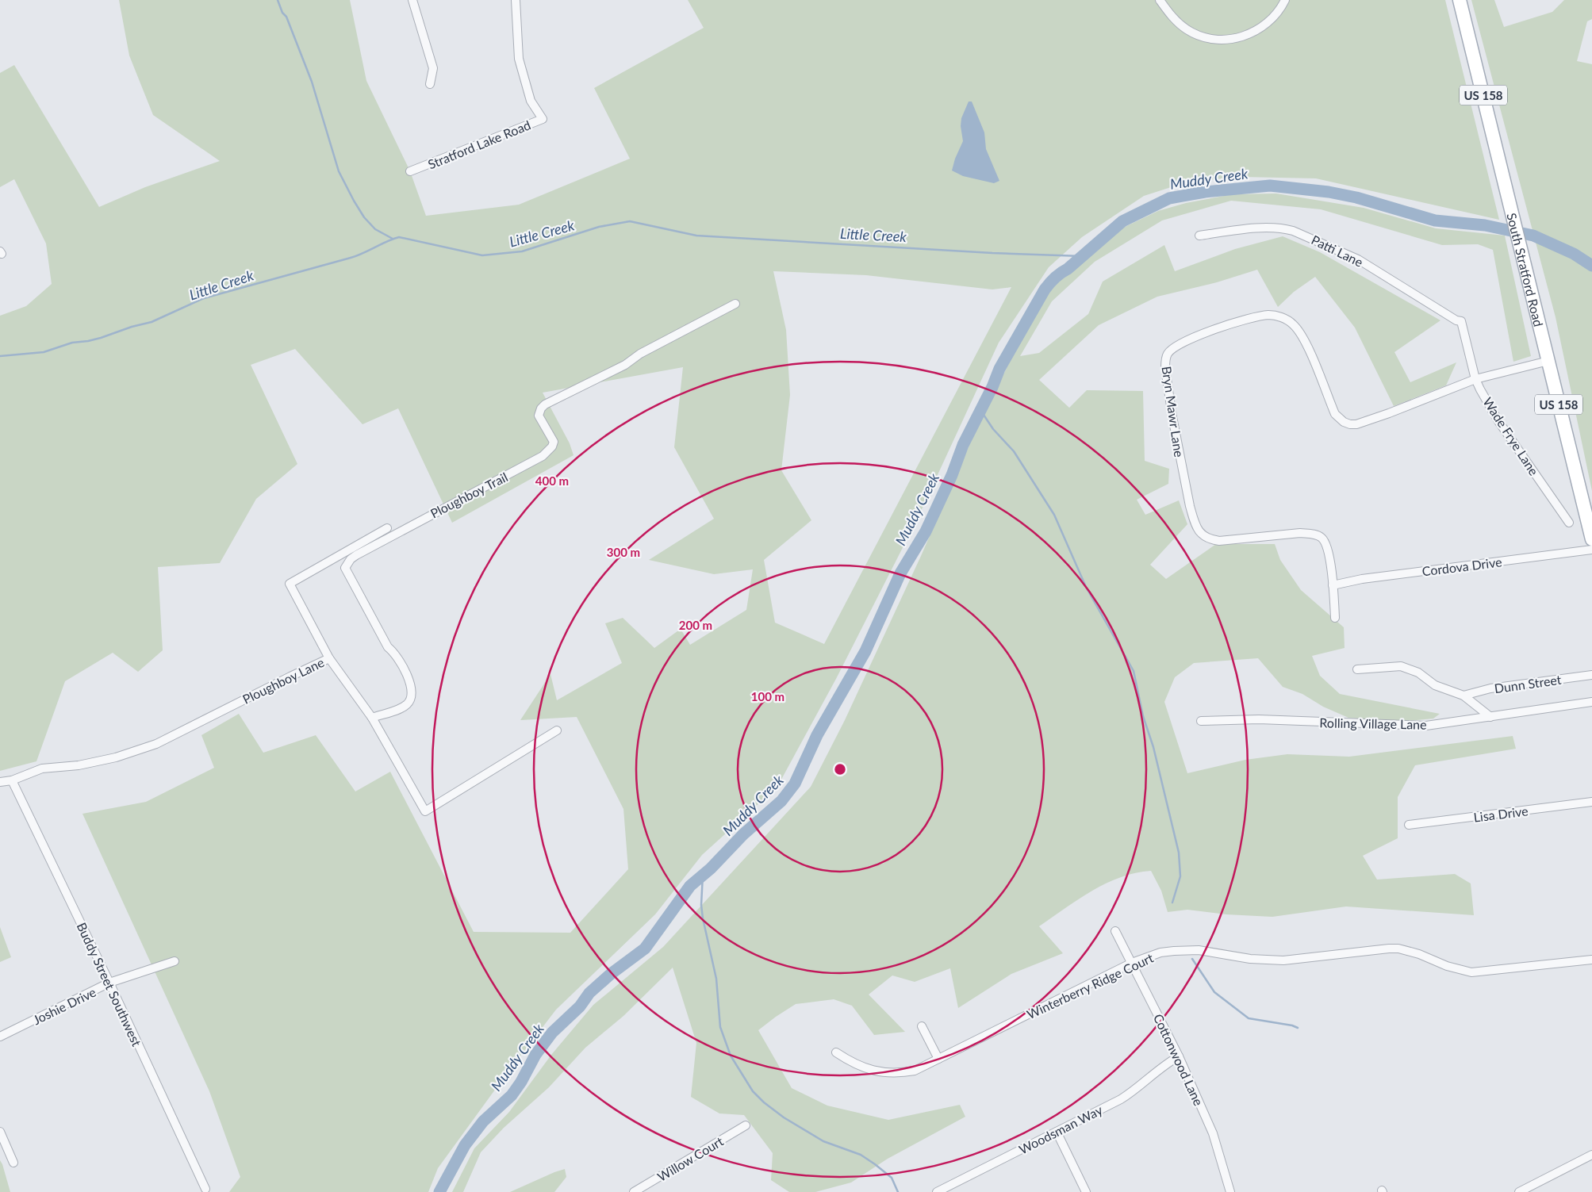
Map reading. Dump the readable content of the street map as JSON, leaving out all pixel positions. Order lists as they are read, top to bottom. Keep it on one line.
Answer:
{"streets":{"main road":["US 158","South Stratford Road"],"street":["Stratford Lake Road","Patti Lane","Bryn Mawr Lane","Wade Frye Lane","Ploughboy Trail","Cordova Drive","Ploughboy Lane","Dunn Street","Rolling Village Lane","Lisa Drive","Buddy Street Southwest","Winterberry Ridge Court","Joshie Drive","Cottonwood Lane","Woodsman Way","Willow Court"]},"crossings":[["Patti Lane","Wade Frye Lane"],["South Stratford Road","Bryn Mawr Lane"],["Bryn Mawr Lane","Wade Frye Lane"],["Bryn Mawr Lane","Cordova Drive"],["Ploughboy Trail","Ploughboy Lane"],["Ploughboy Lane","Buddy Street Southwest"],["Buddy Street Southwest","Joshie Drive"],["Winterberry Ridge Court","Cottonwood Lane"],["Cottonwood Lane","Woodsman Way"]],"water":["Muddy Creek","Little Creek"],"rings":["400 m","300 m","200 m","100 m"]}
